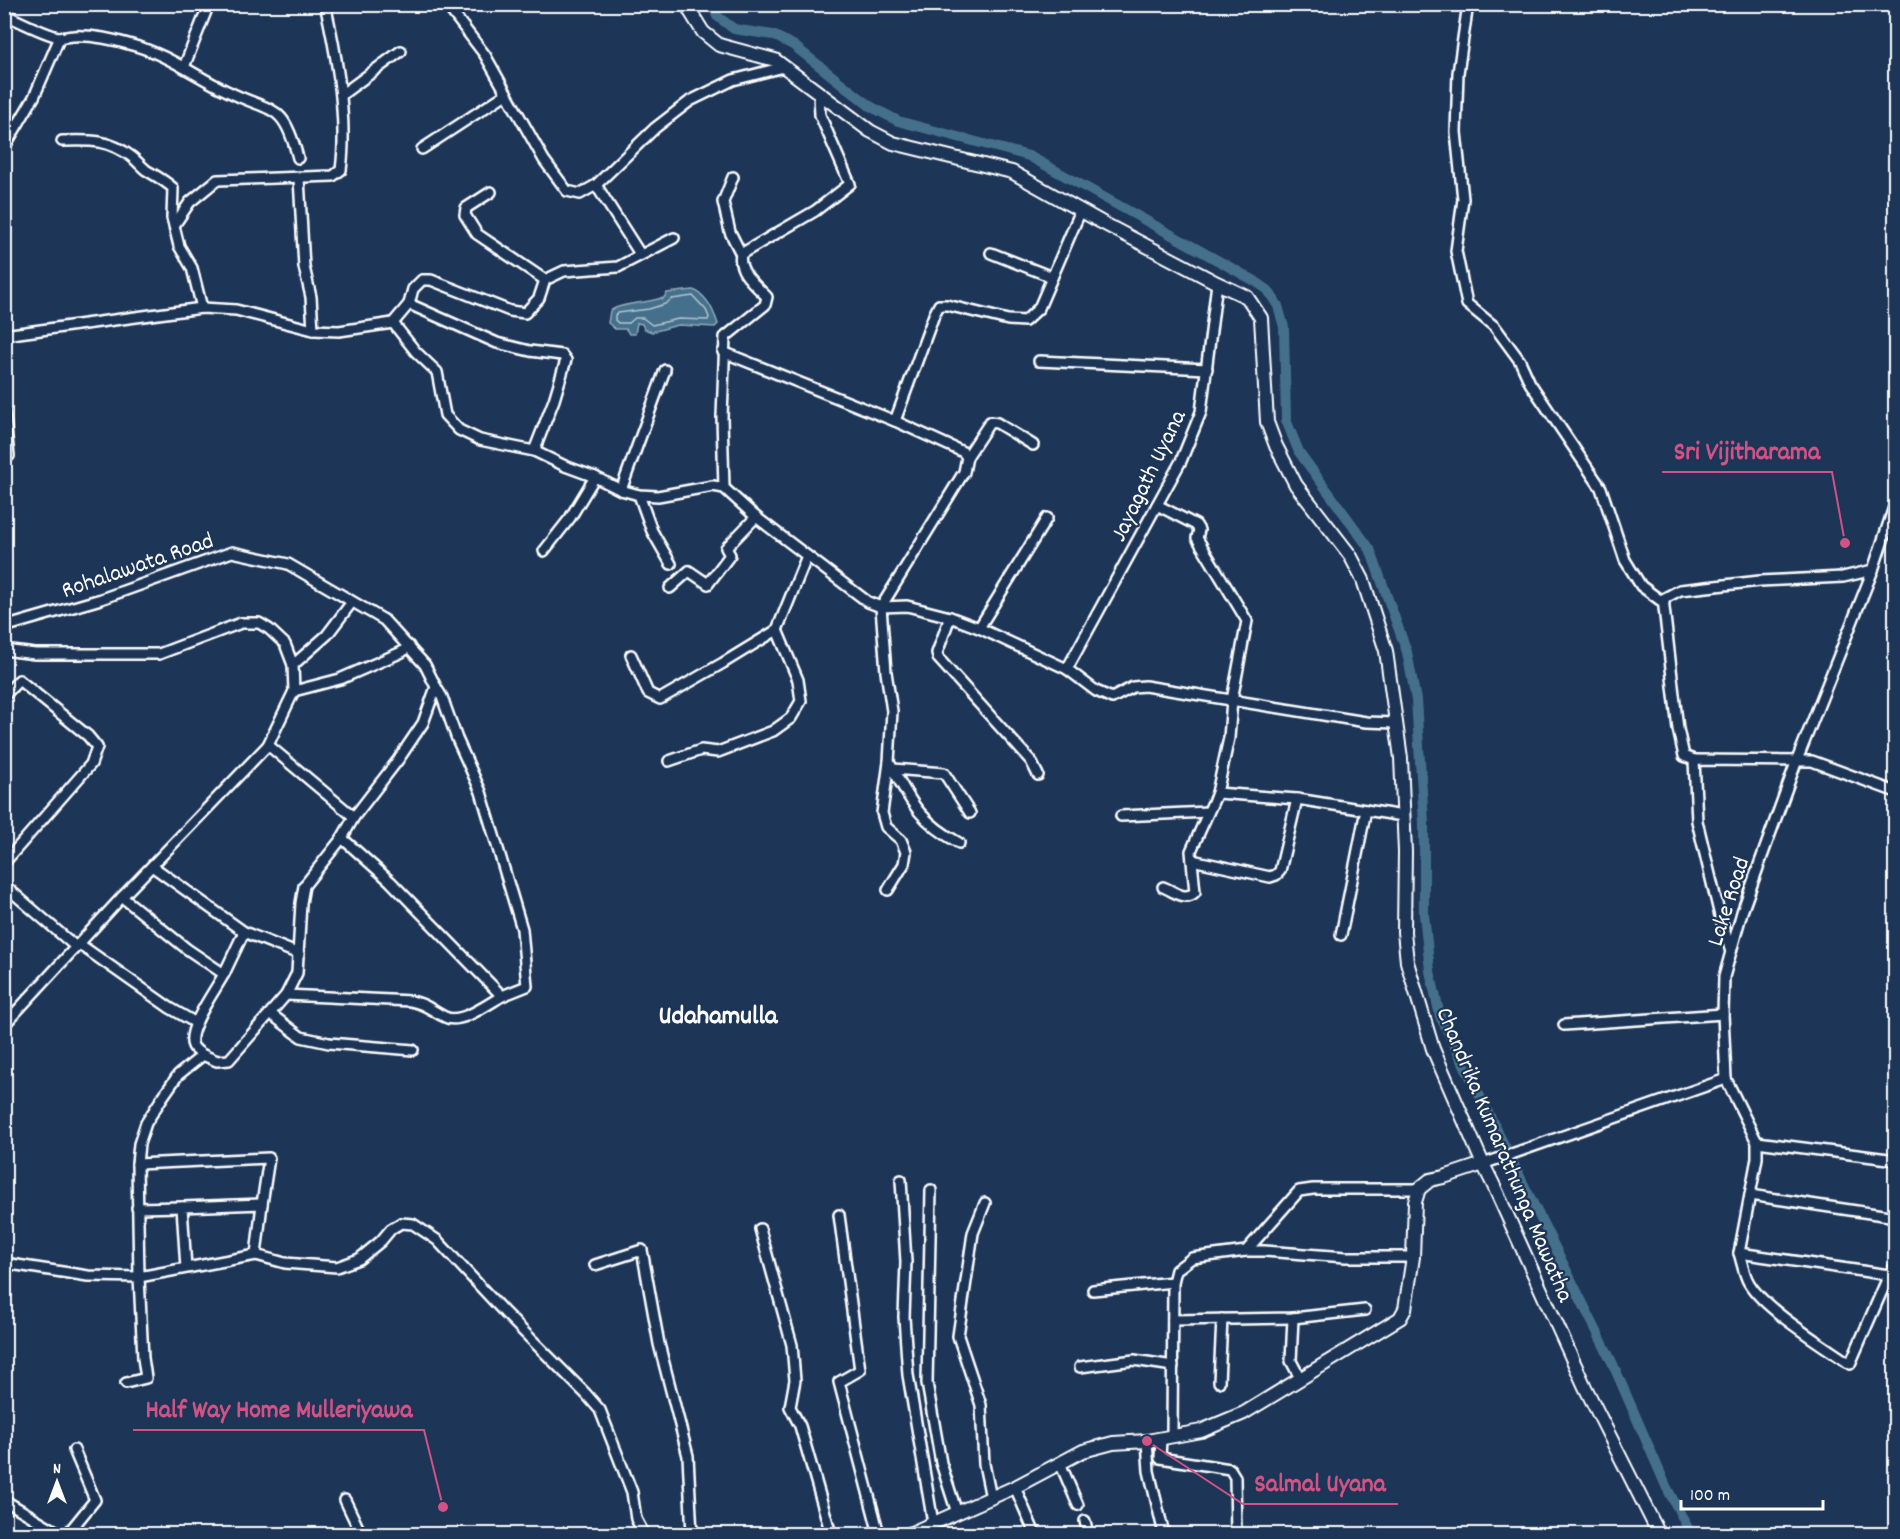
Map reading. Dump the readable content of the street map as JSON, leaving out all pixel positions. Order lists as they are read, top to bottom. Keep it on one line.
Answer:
{"streets":{"main road":["Chandrika Kumarathunga Mawatha"],"street":["Jayagath Uyana","Rohalawata Road","Lake Road"]},"crossings":[["Jayagath Uyana","Chandrika Kumarathunga Mawatha"]],"districts":["Udahamulla"],"places":["Sri Vijitharama","Salmal Uyana","Half Way Home Mulleriyawa"],"scale_bar":"100 m","north":"top"}
